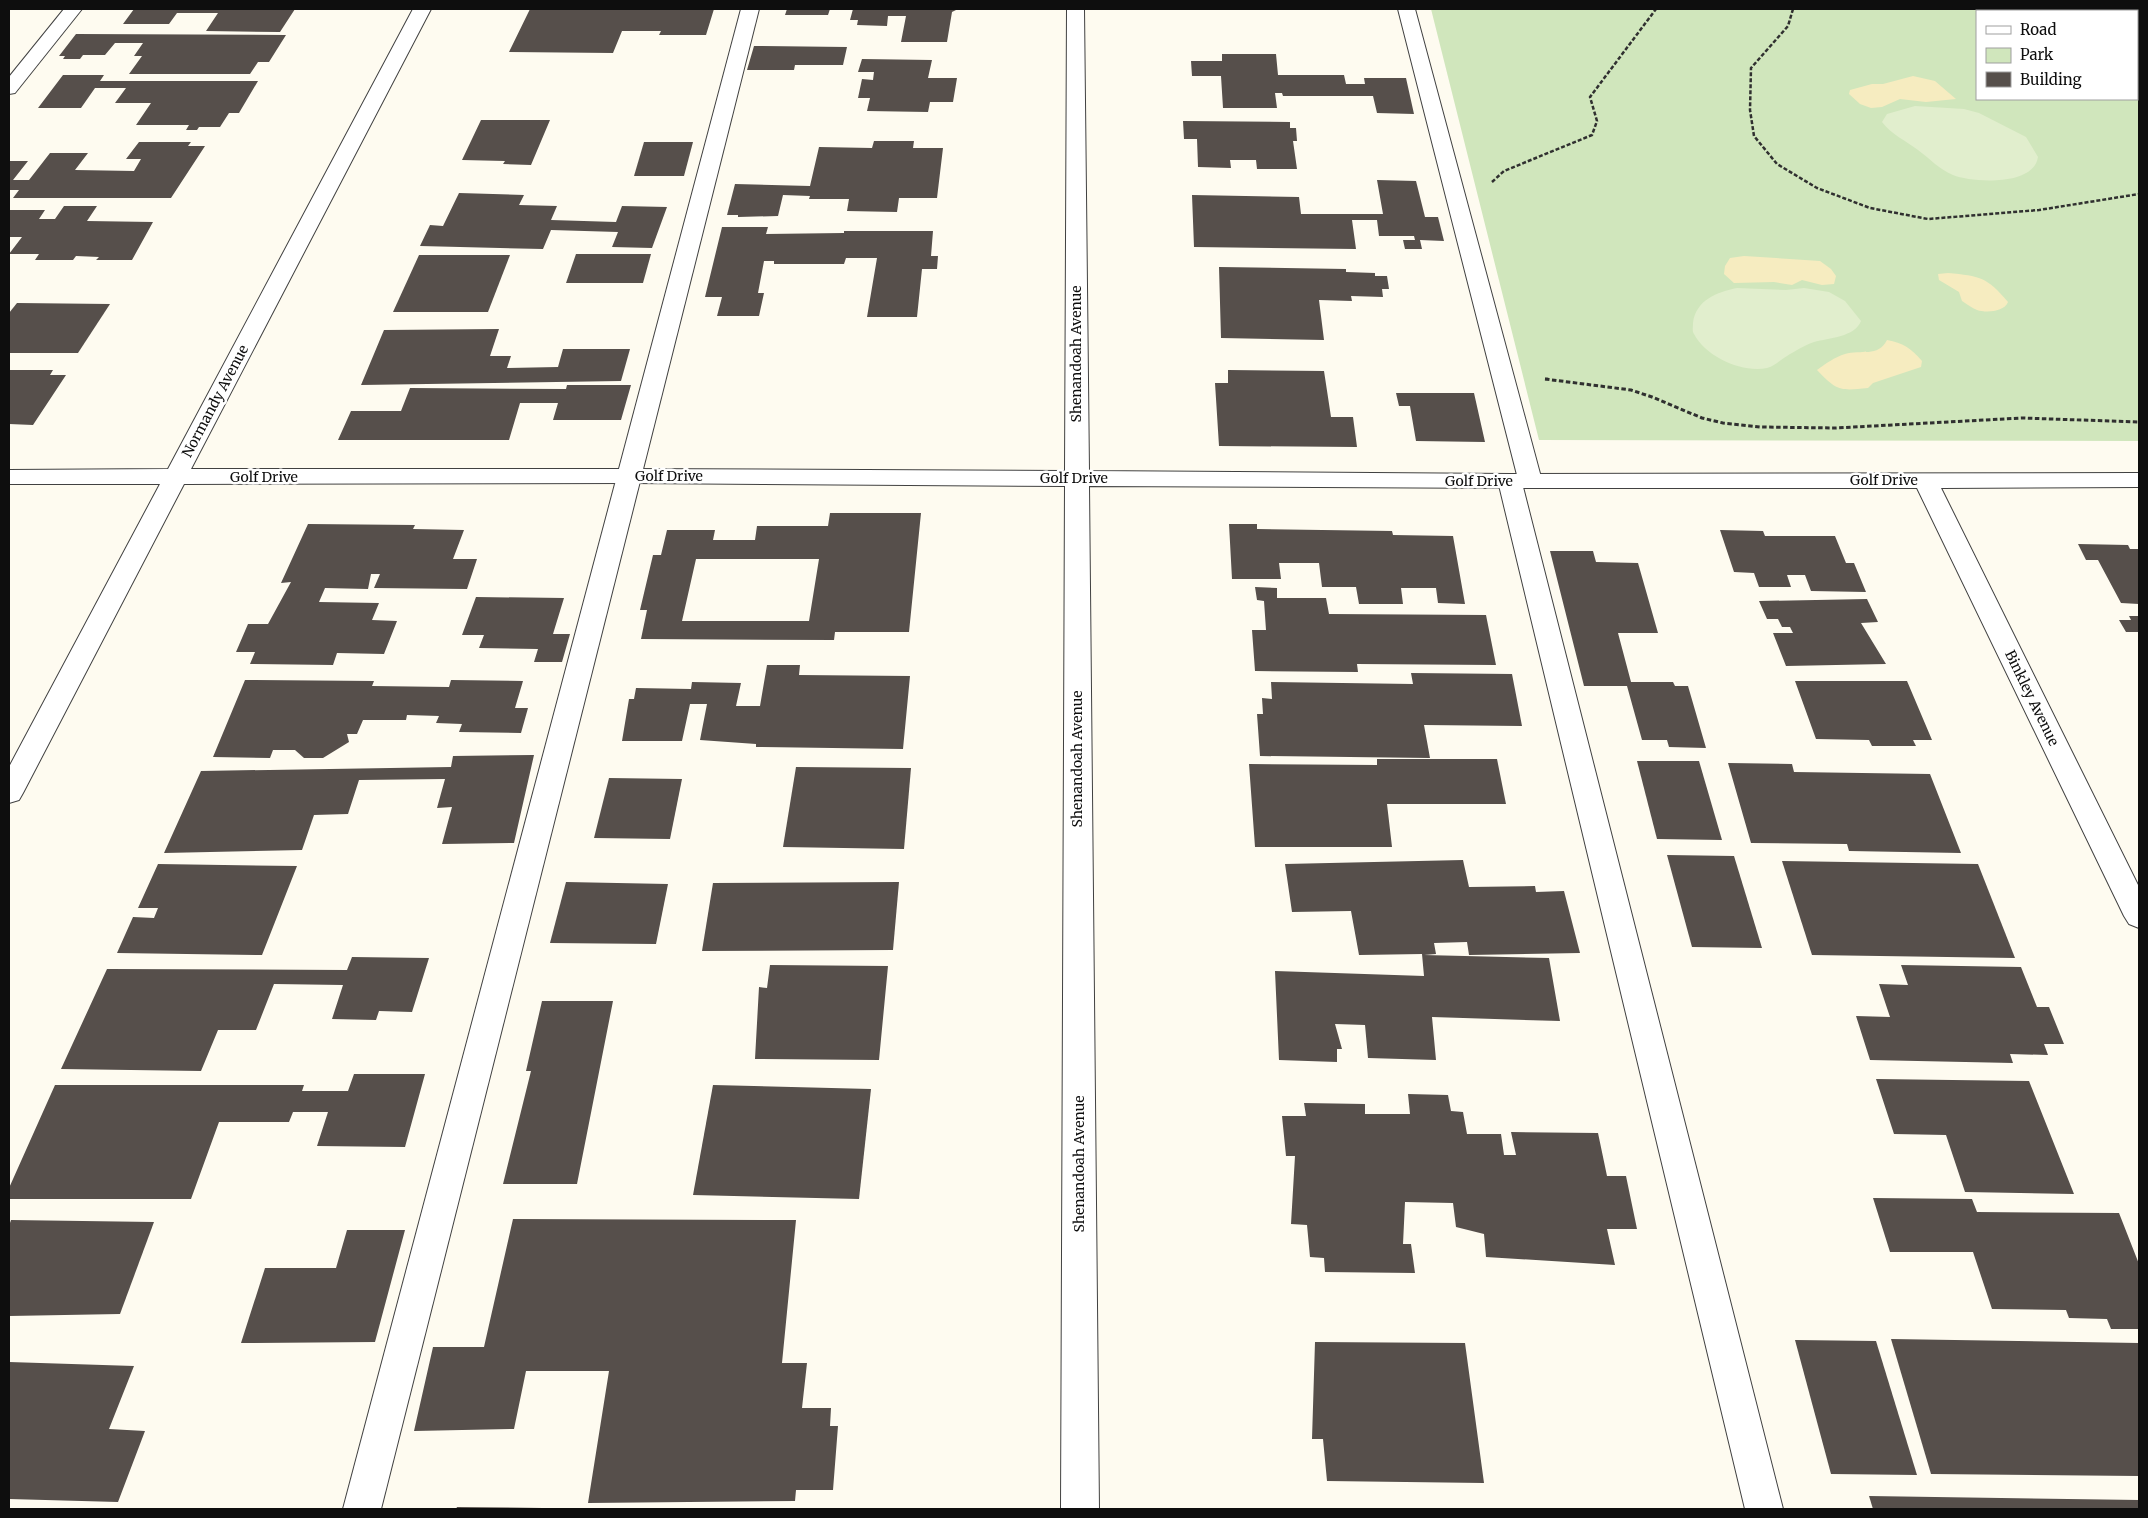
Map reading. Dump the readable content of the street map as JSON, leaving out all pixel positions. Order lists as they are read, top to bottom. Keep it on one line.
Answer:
{"streets":{"street":["Shenandoah Avenue","Normandy Avenue","Golf Drive","Binkley Avenue"]},"crossings":[["Shenandoah Avenue","Golf Drive"],["Normandy Avenue","Golf Drive"],["Golf Drive","Binkley Avenue"]],"legend":["Road","Park","Building"]}
